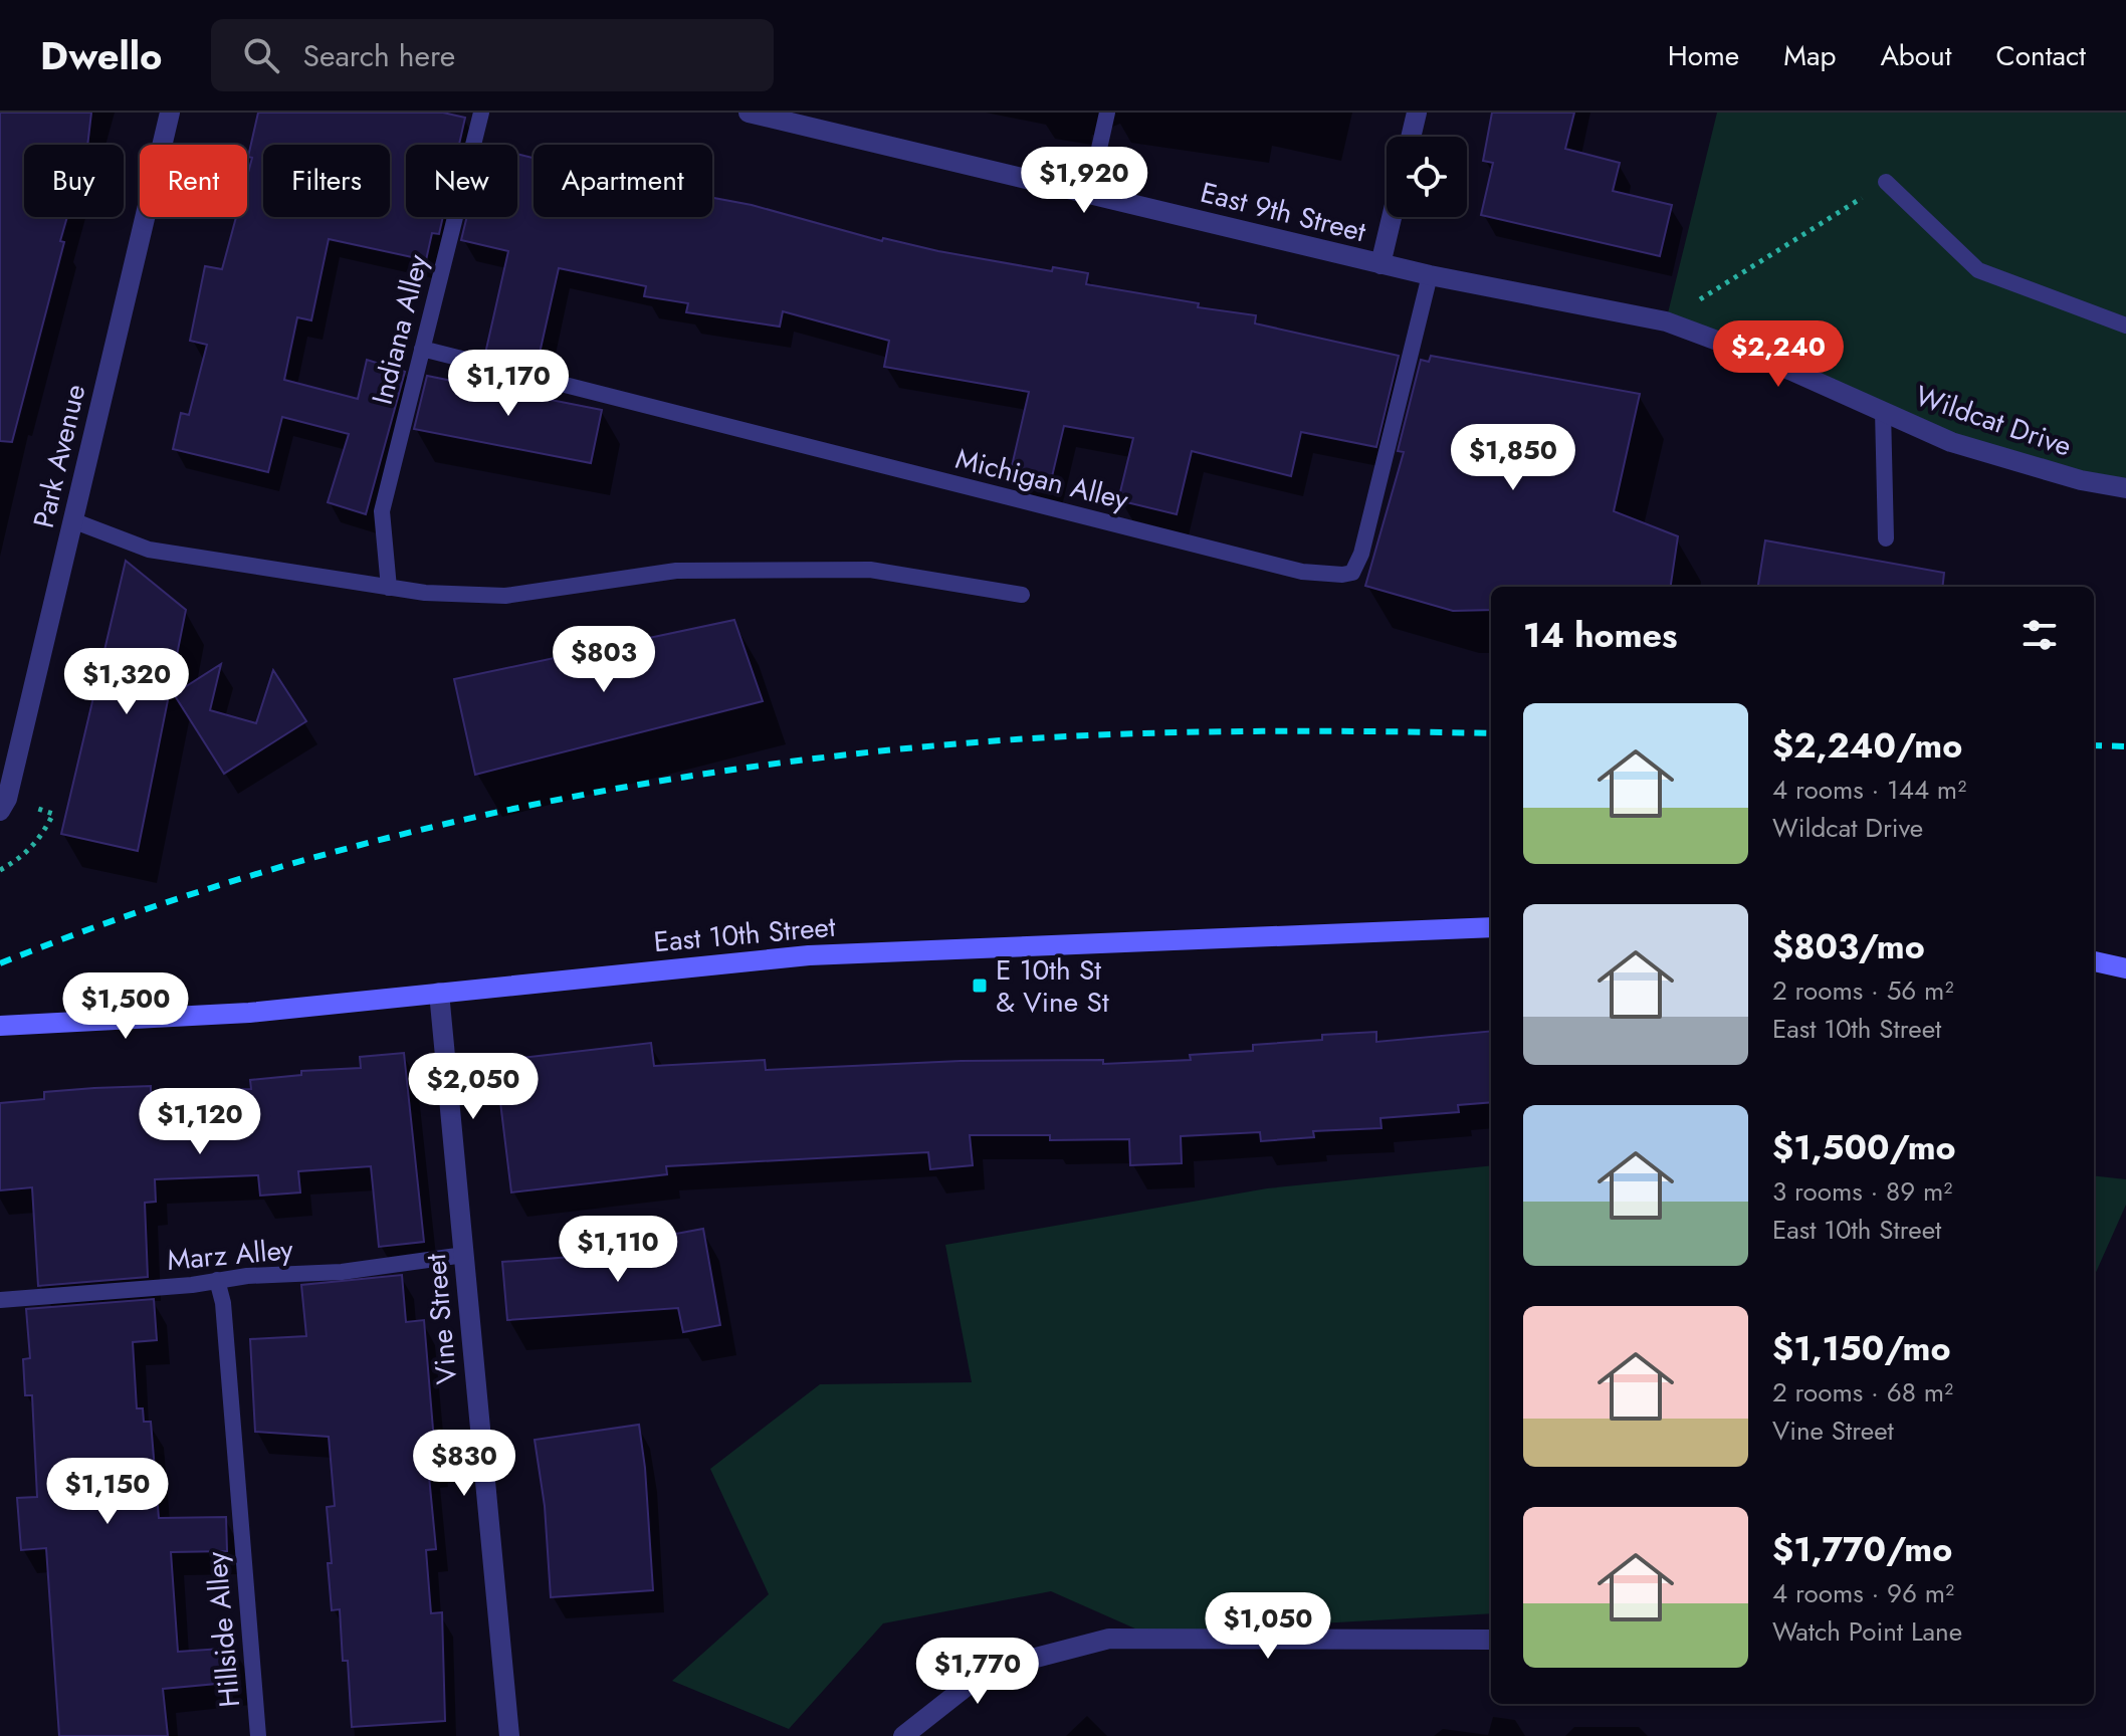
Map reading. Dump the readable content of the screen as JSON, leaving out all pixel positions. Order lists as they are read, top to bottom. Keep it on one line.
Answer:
{"streets":{"main road":["East 10th Street"],"street":["East 9th Street","Wildcat Drive","Park Avenue","Vine Street"],"lane":["Indiana Alley","Michigan Alley","Marz Alley","Hillside Alley"]},"crossings":[["East 9th Street","Wildcat Drive"],["East 9th Street","Michigan Alley"],["Indiana Alley","Michigan Alley"],["Wildcat Drive","Michigan Alley"],["East 10th Street","Vine Street"],["Marz Alley","Vine Street"],["Marz Alley","Hillside Alley"]],"places":{"transit":["E 10th St & Vine St"]},"page":{"header":"Dwello","search":"Search here","nav":["Home","Map","About","Contact"],"chip":["Buy","Rent","Filters","New","Apartment"],"price":["$1,920","$2,240","$1,170","$1,850","$803","$1,320","$1,500","$2,050","$1,120","$1,110","$830","$1,150","$1,050","$1,770"],"heading":"14 homes","list":[{"name":"$2,240/mo","note":"4 rooms · 144 m² · Wildcat Drive"},{"name":"$803/mo","note":"2 rooms · 56 m² · East 10th Street"},{"name":"$1,500/mo","note":"3 rooms · 89 m² · East 10th Street"},{"name":"$1,150/mo","note":"2 rooms · 68 m² · Vine Street"},{"name":"$1,770/mo","note":"4 rooms · 96 m² · Watch Point Lane"}]}}
